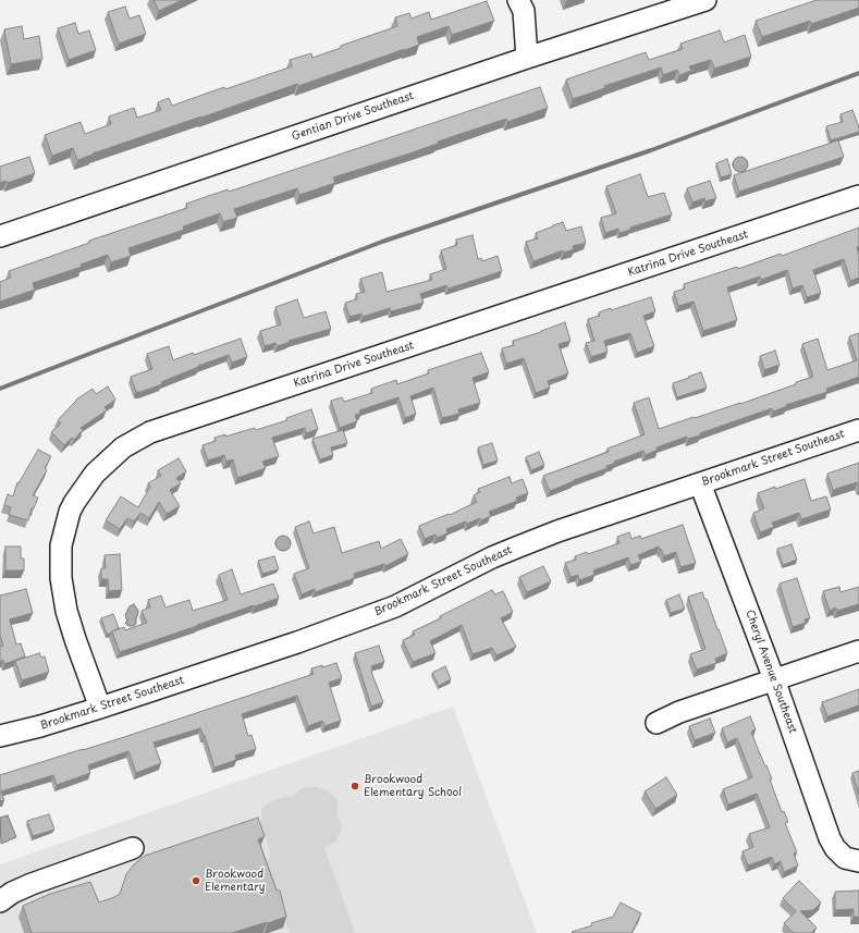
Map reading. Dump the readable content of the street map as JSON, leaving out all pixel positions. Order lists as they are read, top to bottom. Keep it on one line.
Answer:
{"streets":{"street":["Gentian Drive Southeast","Katrina Drive Southeast","Brookmark Street Southeast","Cheryl Avenue Southeast"]},"crossings":[["Katrina Drive Southeast","Brookmark Street Southeast"],["Brookmark Street Southeast","Cheryl Avenue Southeast"]],"places":["Brookwood Elementary School","Brookwood Elementary"]}
